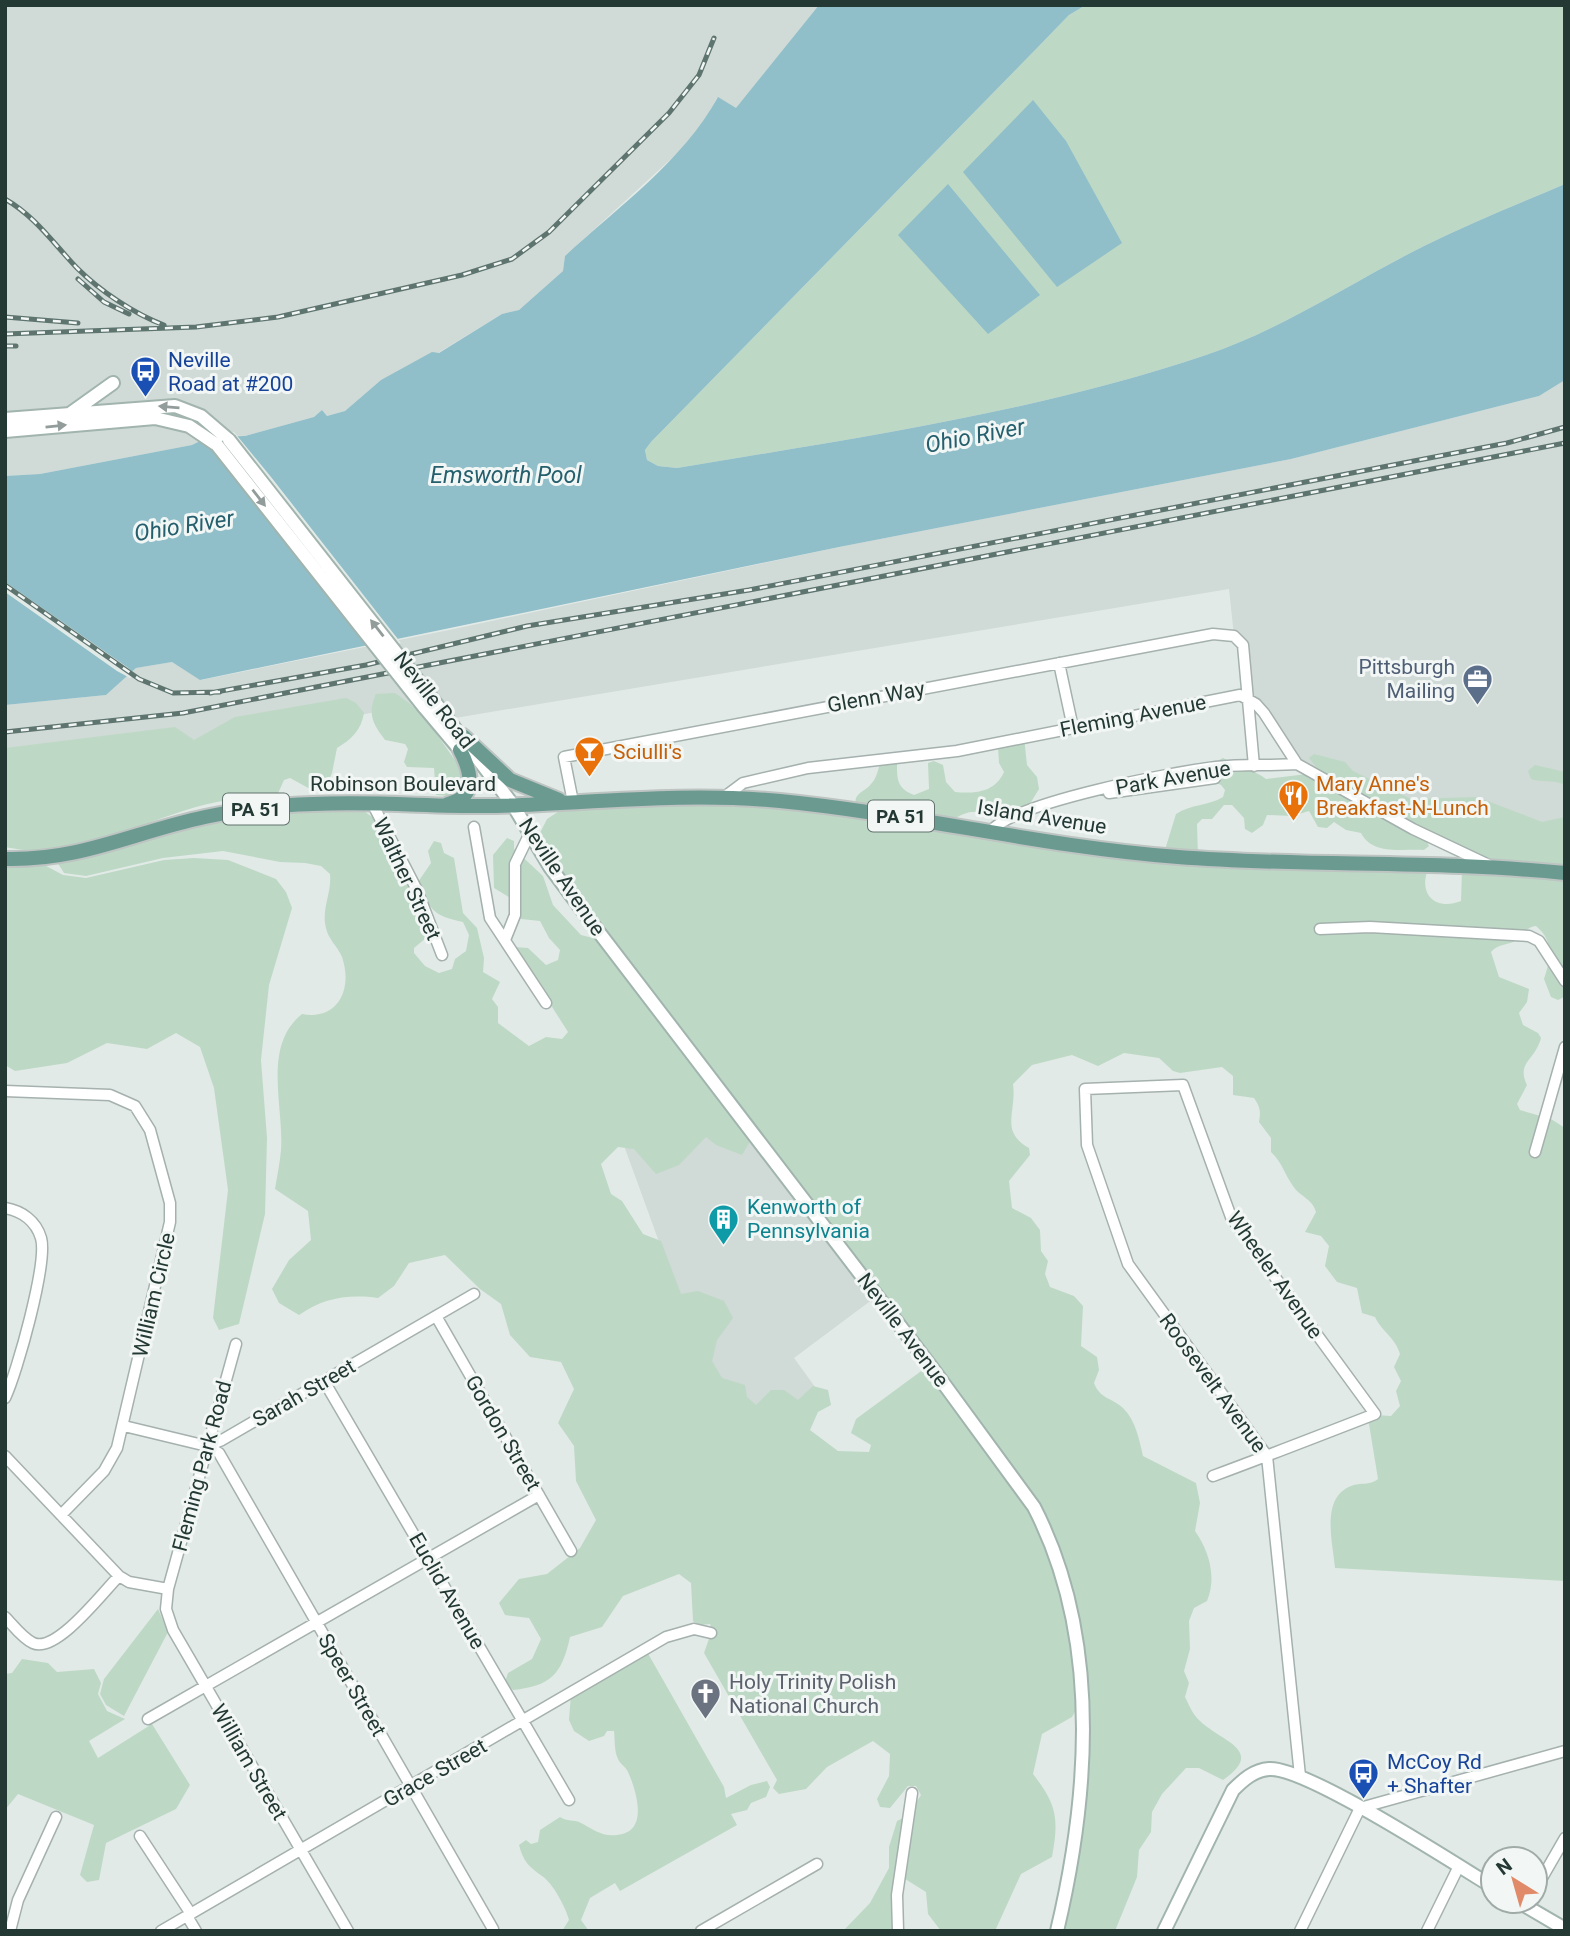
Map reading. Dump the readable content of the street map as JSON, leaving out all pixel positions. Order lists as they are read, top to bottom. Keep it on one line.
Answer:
{"streets":{"main road":["Robinson Boulevard","PA 51","Island Avenue"],"street":["Glenn Way","Neville Road","Fleming Avenue","Park Avenue","Neville Avenue","Walther Street","Wheeler Avenue","William Circle","Roosevelt Avenue","Sarah Street","Gordon Street","Fleming Park Road","Euclid Avenue","Speer Street","William Street","Grace Street"]},"crossings":[["Glenn Way","Fleming Avenue"],["Glenn Way","Island Avenue"],["Neville Road","Robinson Boulevard"],["Neville Road","Island Avenue"],["Neville Road","Neville Avenue"],["Fleming Avenue","Island Avenue"],["Park Avenue","Island Avenue"],["Robinson Boulevard","Island Avenue"],["Robinson Boulevard","Neville Avenue"],["Robinson Boulevard","Walther Street"],["Island Avenue","Neville Avenue"],["Wheeler Avenue","Roosevelt Avenue"],["Sarah Street","Gordon Street"],["Sarah Street","Fleming Park Road"],["Sarah Street","Euclid Avenue"],["Sarah Street","Speer Street"],["Fleming Park Road","Speer Street"],["Fleming Park Road","William Street"],["Euclid Avenue","Grace Street"],["Speer Street","Grace Street"],["William Street","Grace Street"]],"water":["Ohio River","Emsworth Pool"],"places":{"bus stop":["Neville Road at #200","McCoy Rd + Shafter"],"office":["Pittsburgh Mailing"],"bar":["Sciulli's"],"restaurant":["Mary Anne's Breakfast-N-Lunch"],"building":["Kenworth of Pennsylvania"],"church":["Holy Trinity Polish National Church"]},"north":"top left"}
